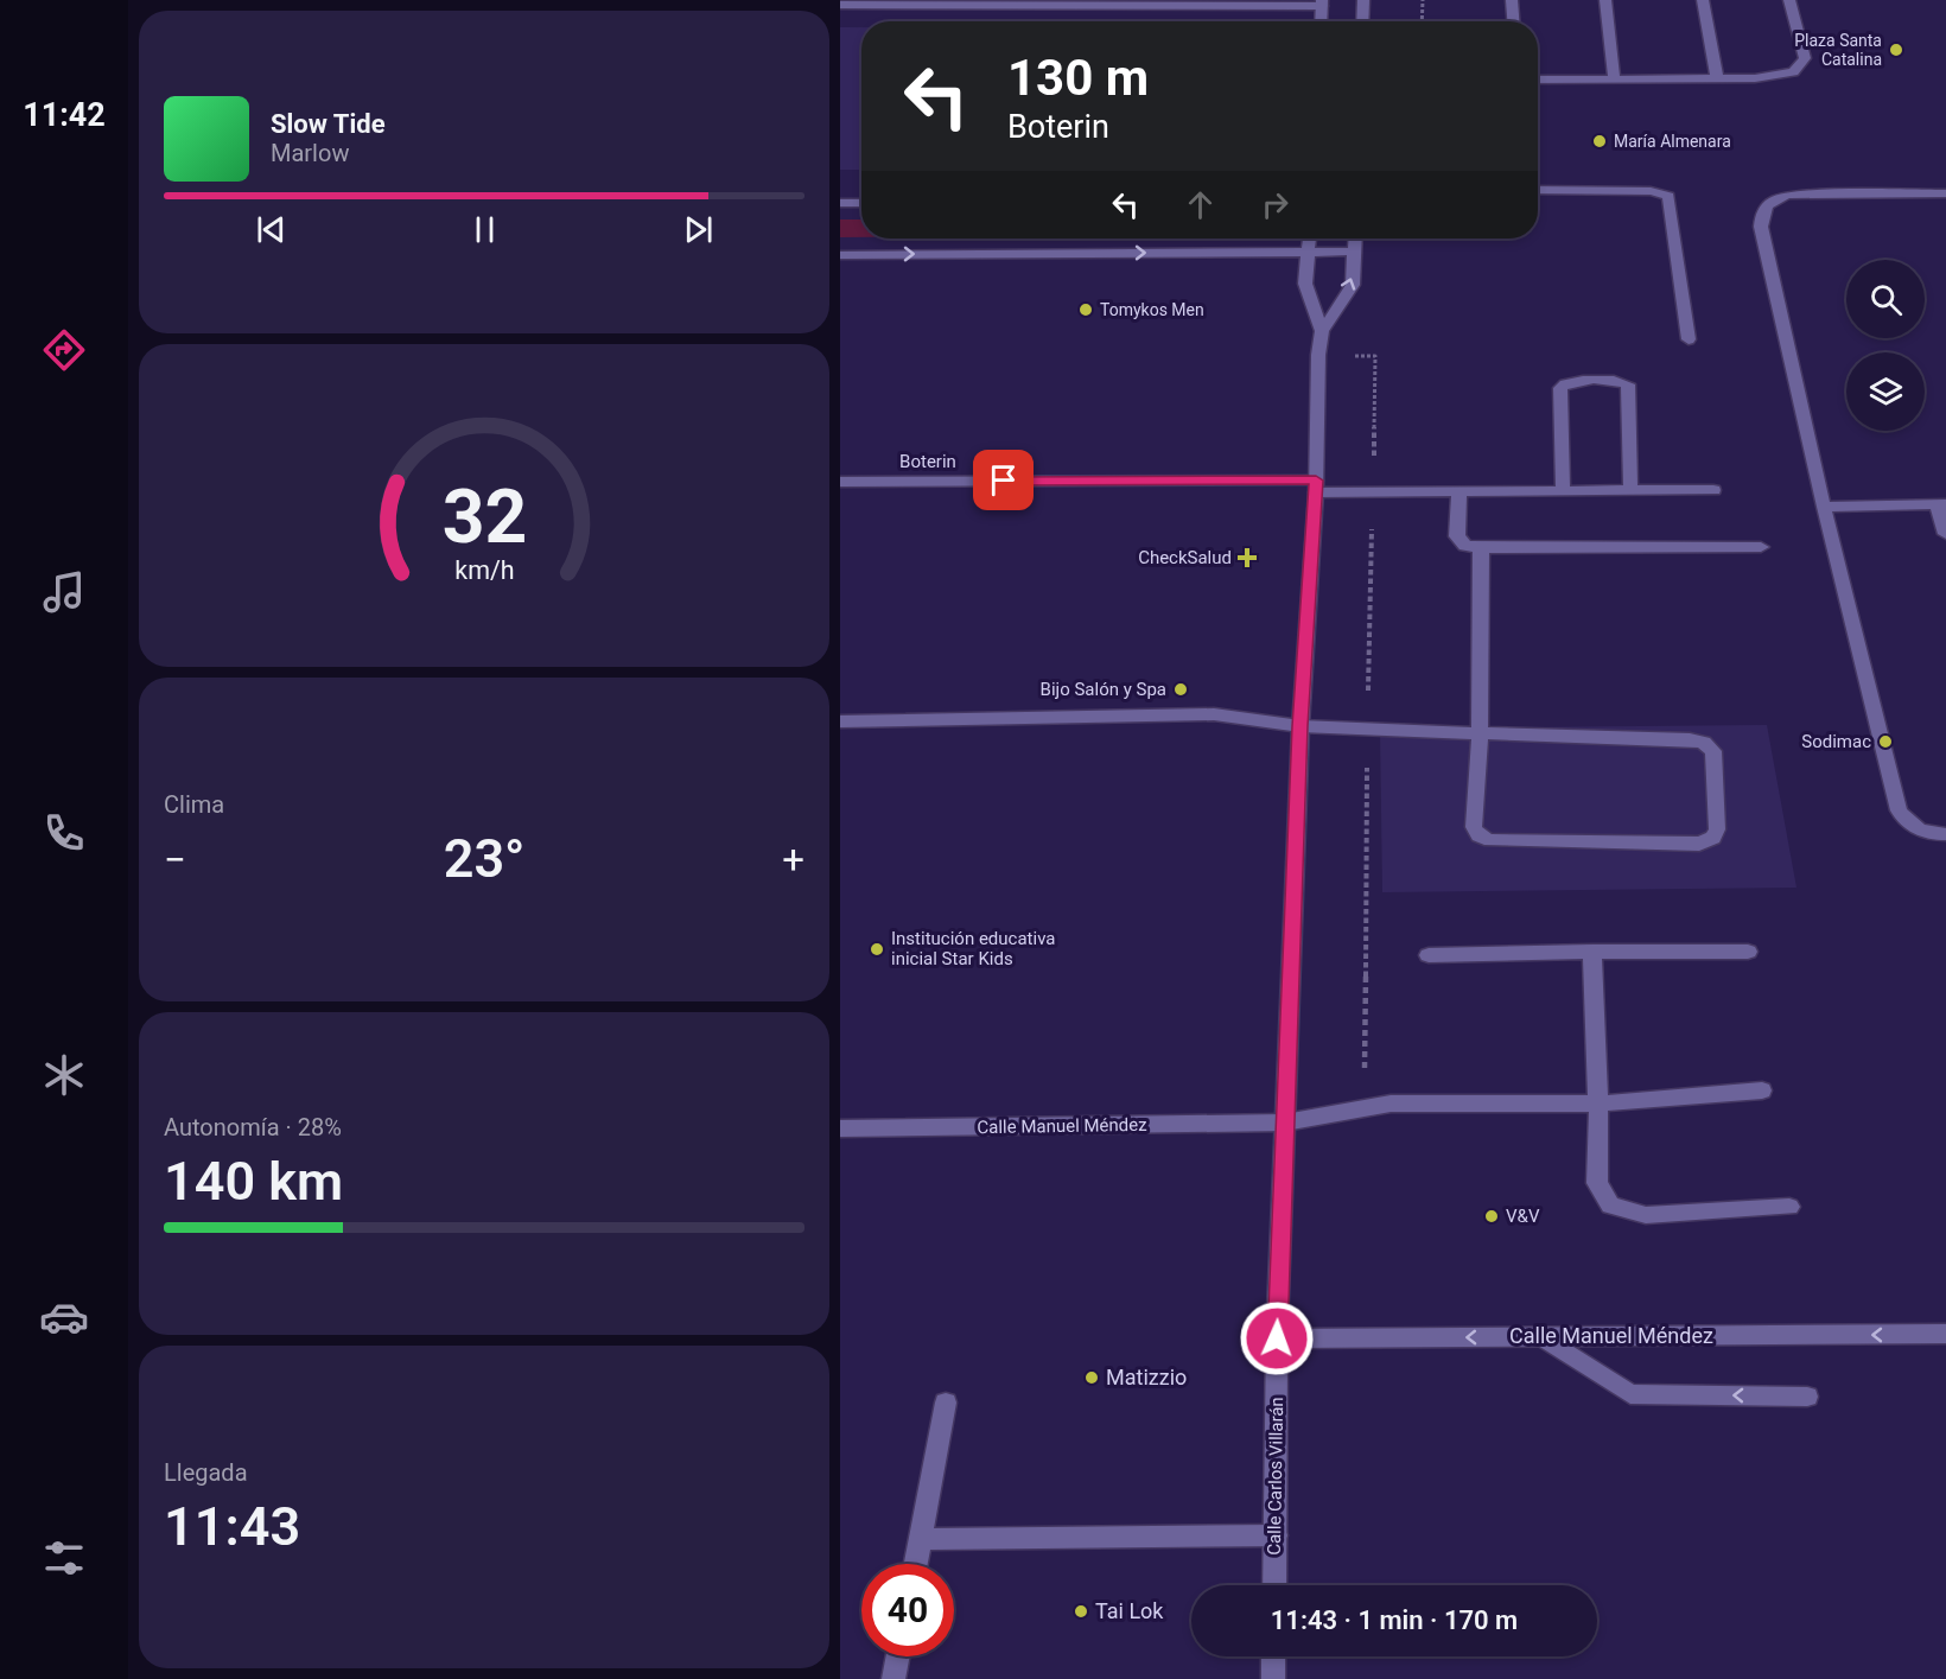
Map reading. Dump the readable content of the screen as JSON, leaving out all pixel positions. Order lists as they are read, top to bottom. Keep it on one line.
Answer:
{"streets":{"street":["Boterin","Calle Manuel Méndez","Calle Carlos Villarán"]},"crossings":[["Boterin","Calle Carlos Villarán"],["Calle Manuel Méndez","Calle Carlos Villarán"]],"places":{"other":["Plaza Santa Catalina","María Almenara","Tomykos Men","Bijo Salón y Spa","Sodimac","Institución educativa inicial Star Kids","V&V","Matizzio","Tai Lok"],"health":["CheckSalud"]},"page":{"tabs":"11:42","turn":["130 m","Boterin"],"song":["Slow Tide","Marlow"],"tile":["Clima",["Autonomía · 28%","140 km"],["Llegada","11:43"]],"heat":["−","23°","+"],"limit":"40","trip":"11:43 · 1 min · 170 m","gauge":["32","km/h"]}}
